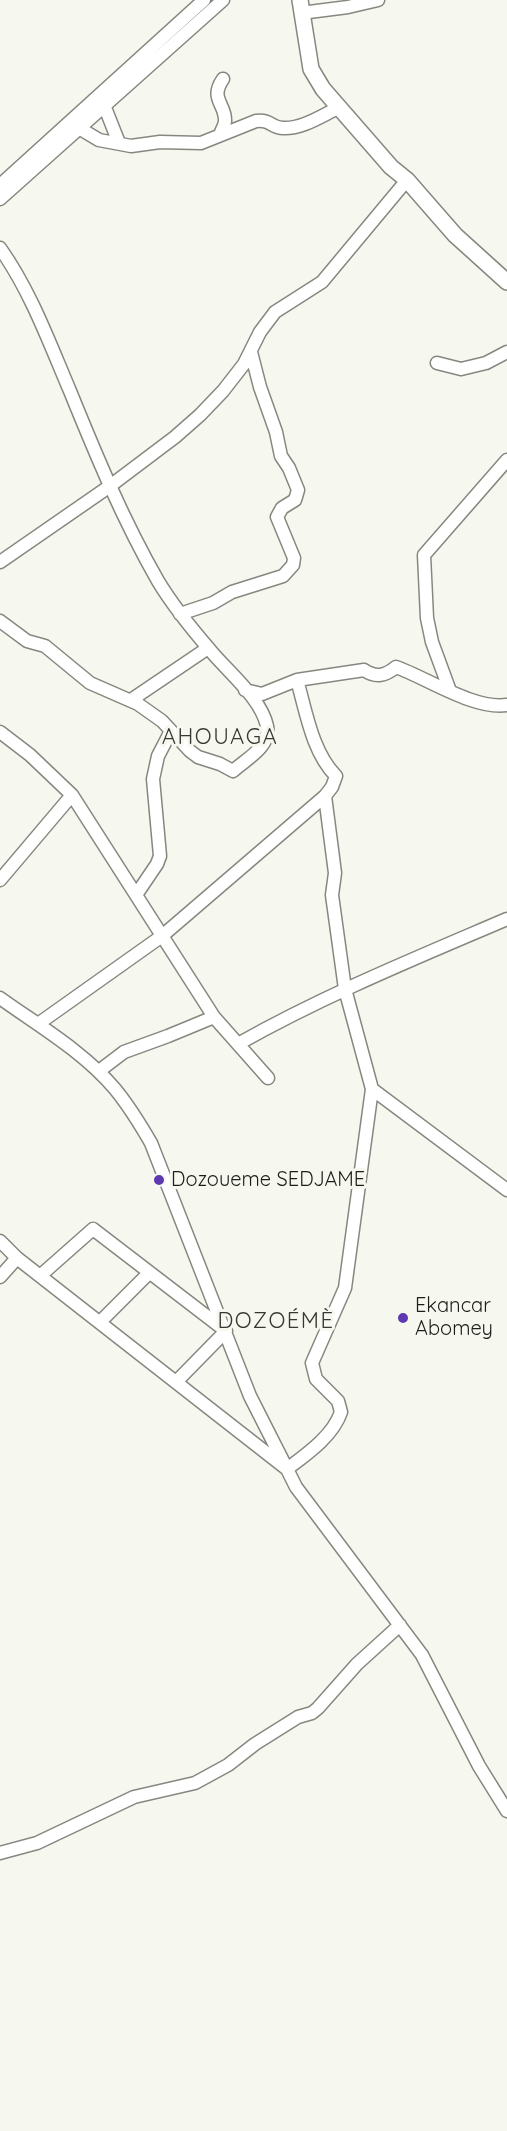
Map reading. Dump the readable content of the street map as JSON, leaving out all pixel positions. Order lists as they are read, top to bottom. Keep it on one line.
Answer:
{"districts":["AHOUAGA","DOZOÉMÈ"],"places":["Dozoueme SEDJAME","Ekancar Abomey"]}
